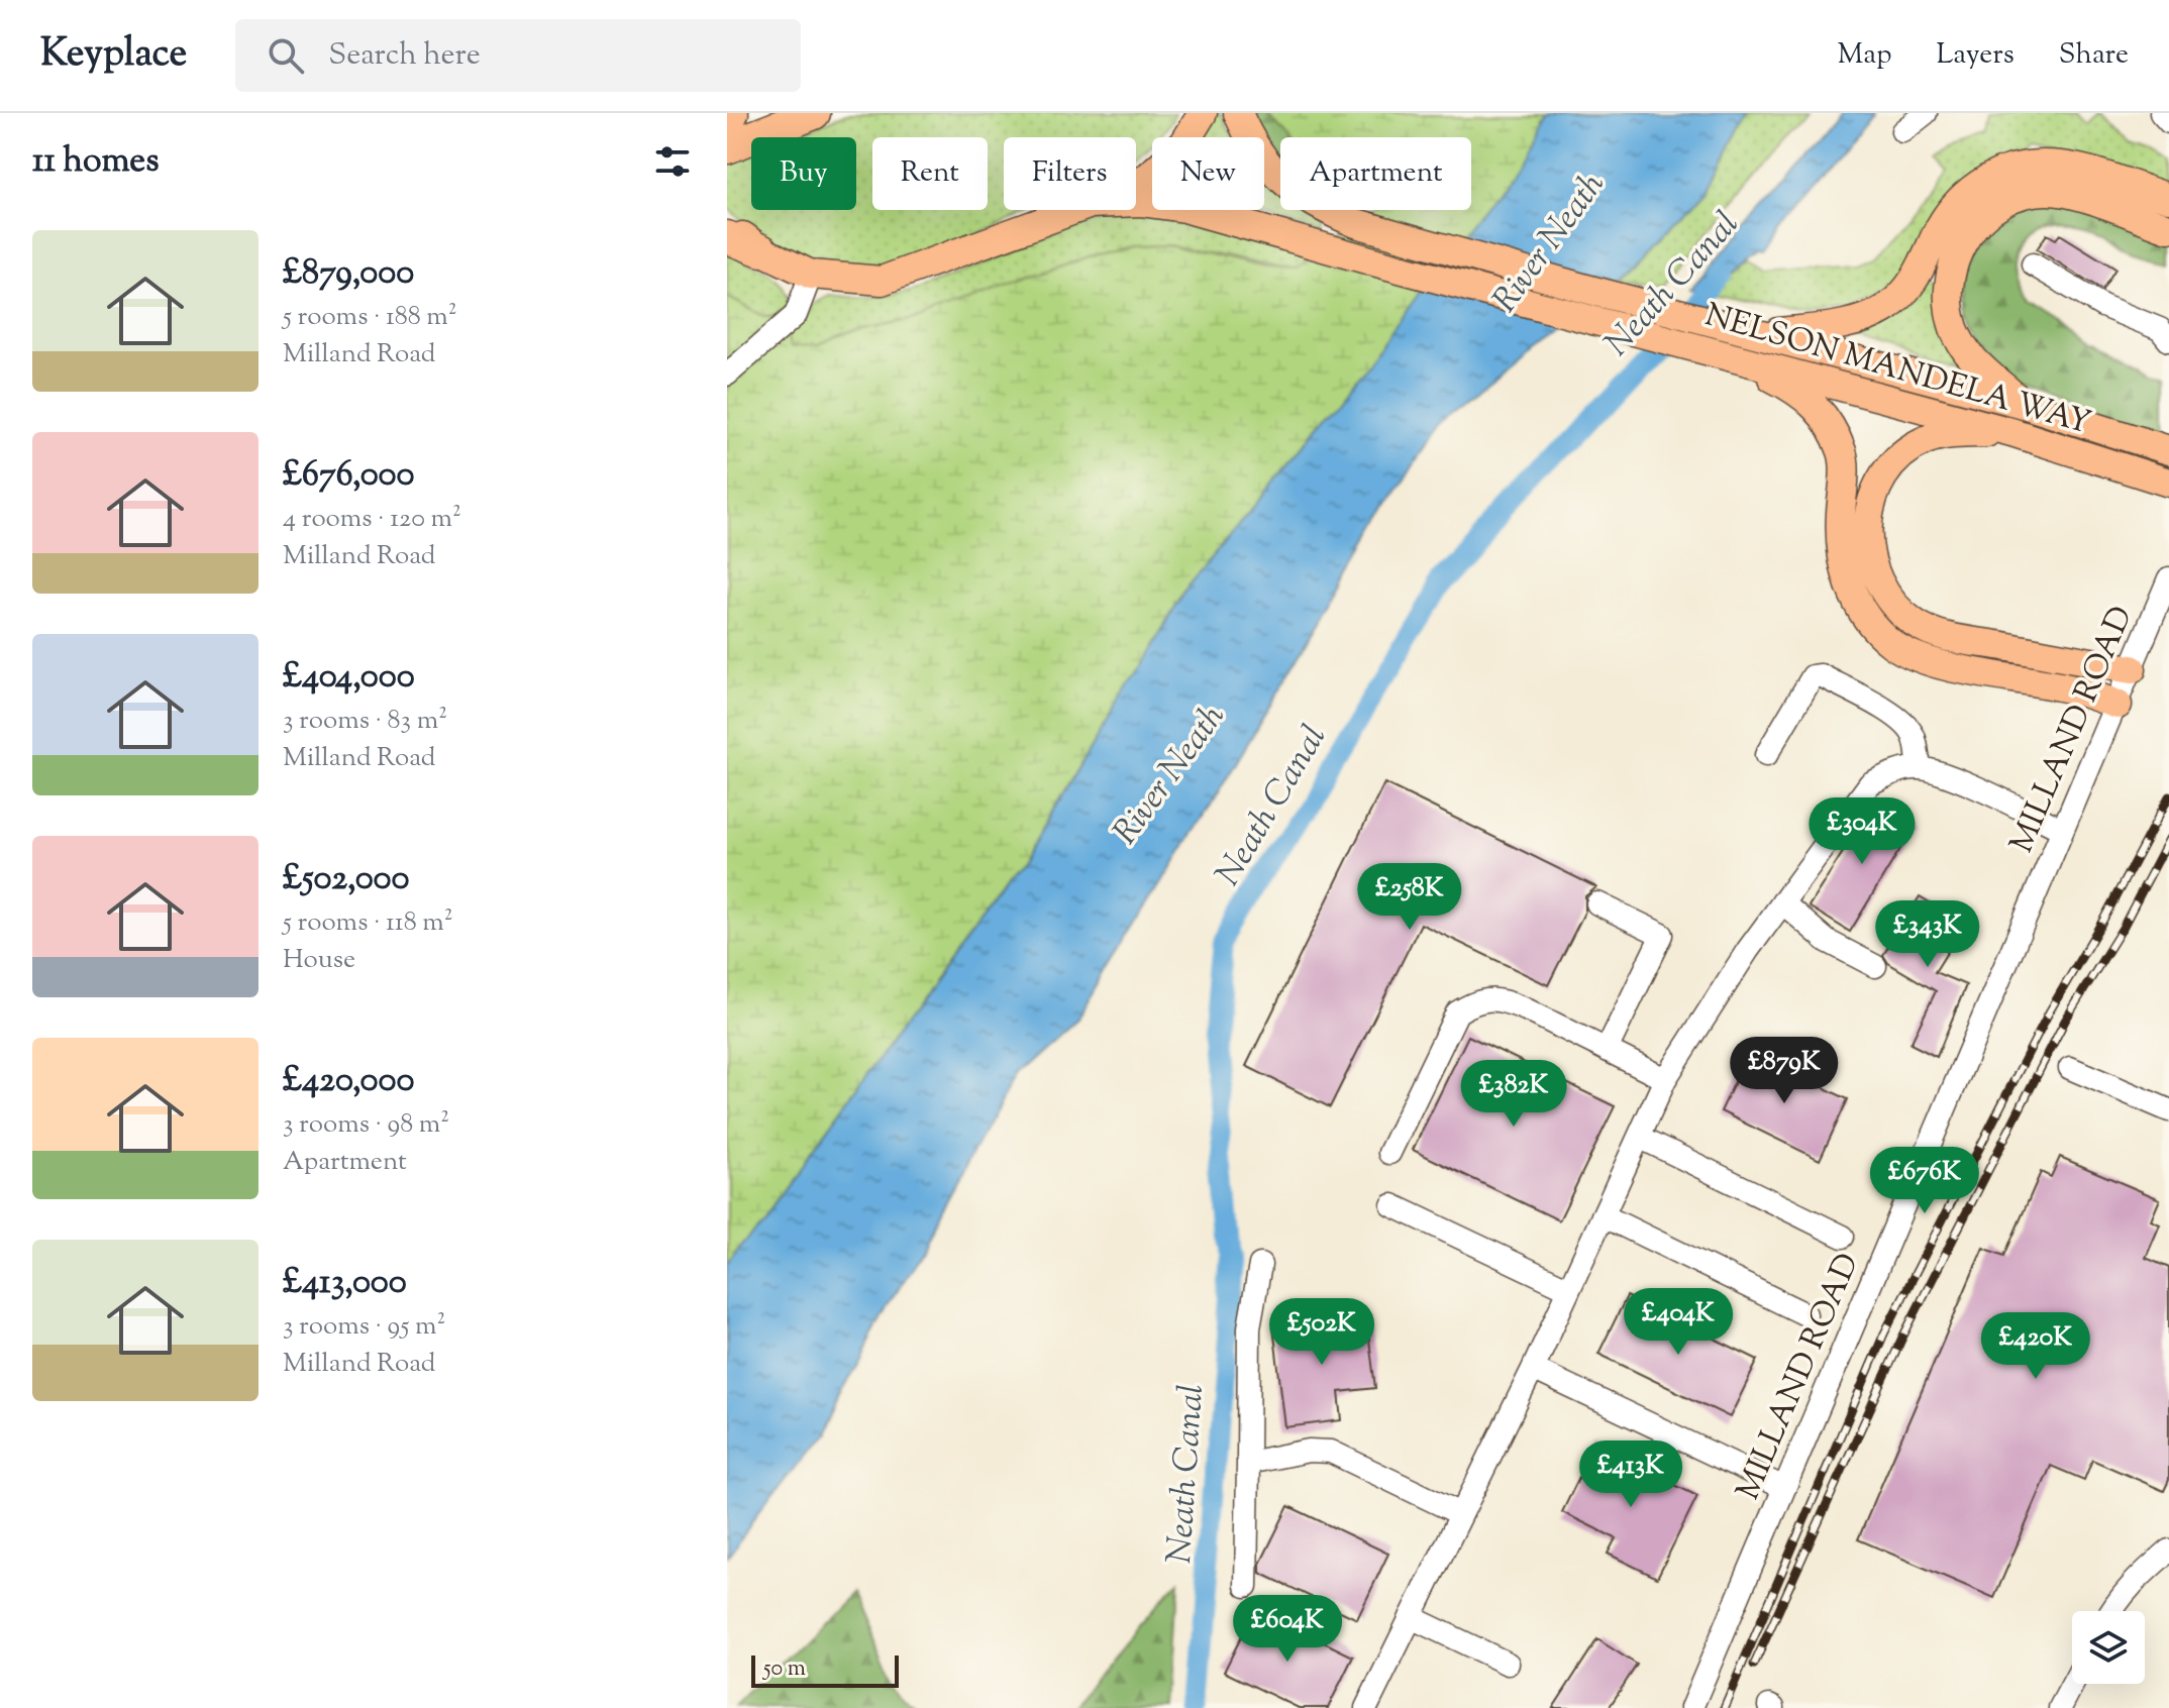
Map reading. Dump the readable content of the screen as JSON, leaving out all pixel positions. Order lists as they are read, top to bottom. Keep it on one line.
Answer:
{"streets":{"main road":["NELSON MANDELA WAY"],"street":["MILLAND ROAD"]},"water":["River Neath","Neath Canal"],"scale_bar":"50 m","page":{"header":"Keyplace","search":"Search here","nav":["Map","Layers","Share"],"heading":"11 homes","chip":["Buy","Rent","Filters","New","Apartment"],"list":[{"name":"£879,000","note":"5 rooms · 188 m² · Milland Road"},{"name":"£676,000","note":"4 rooms · 120 m² · Milland Road"},{"name":"£404,000","note":"3 rooms · 83 m² · Milland Road"},{"name":"£502,000","note":"5 rooms · 118 m² · House"},{"name":"£420,000","note":"3 rooms · 98 m² · Apartment"},{"name":"£413,000","note":"3 rooms · 95 m² · Milland Road"}],"price":["£304K","£258K","£343K","£879K","£382K","£676K","£404K","£502K","£420K","£413K","£604K"],"scale":"50 m"}}
